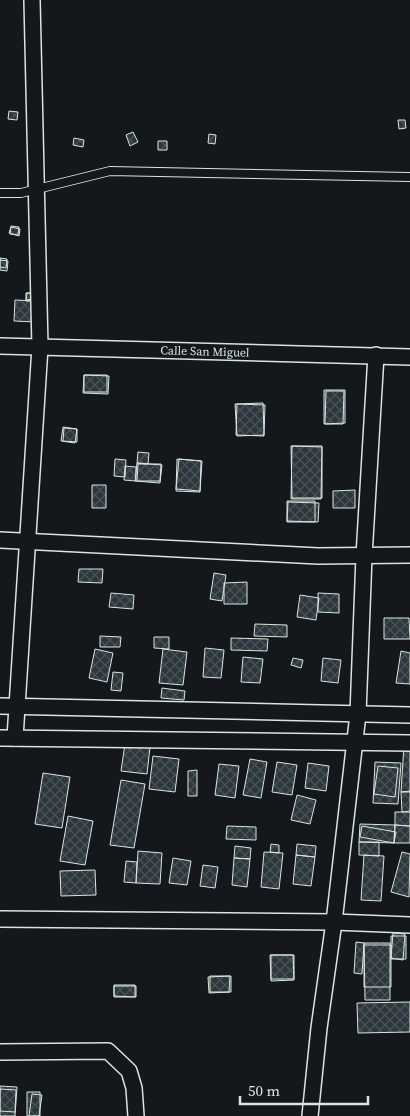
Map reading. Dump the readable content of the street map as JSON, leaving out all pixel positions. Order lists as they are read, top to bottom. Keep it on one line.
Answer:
{"streets":{"street":["Calle San Miguel"]},"scale_bar":"50 m"}
